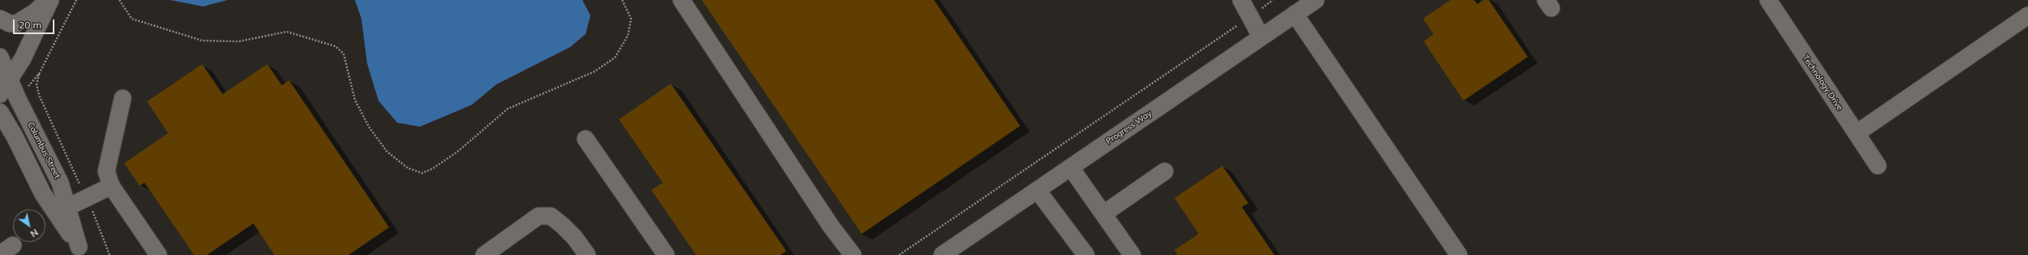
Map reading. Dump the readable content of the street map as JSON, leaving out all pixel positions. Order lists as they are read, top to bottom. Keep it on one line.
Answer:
{"streets":{"street":["Technology Drive","Progress Way","Columbus Street"]},"scale_bar":"20 m","north":"bottom right"}
